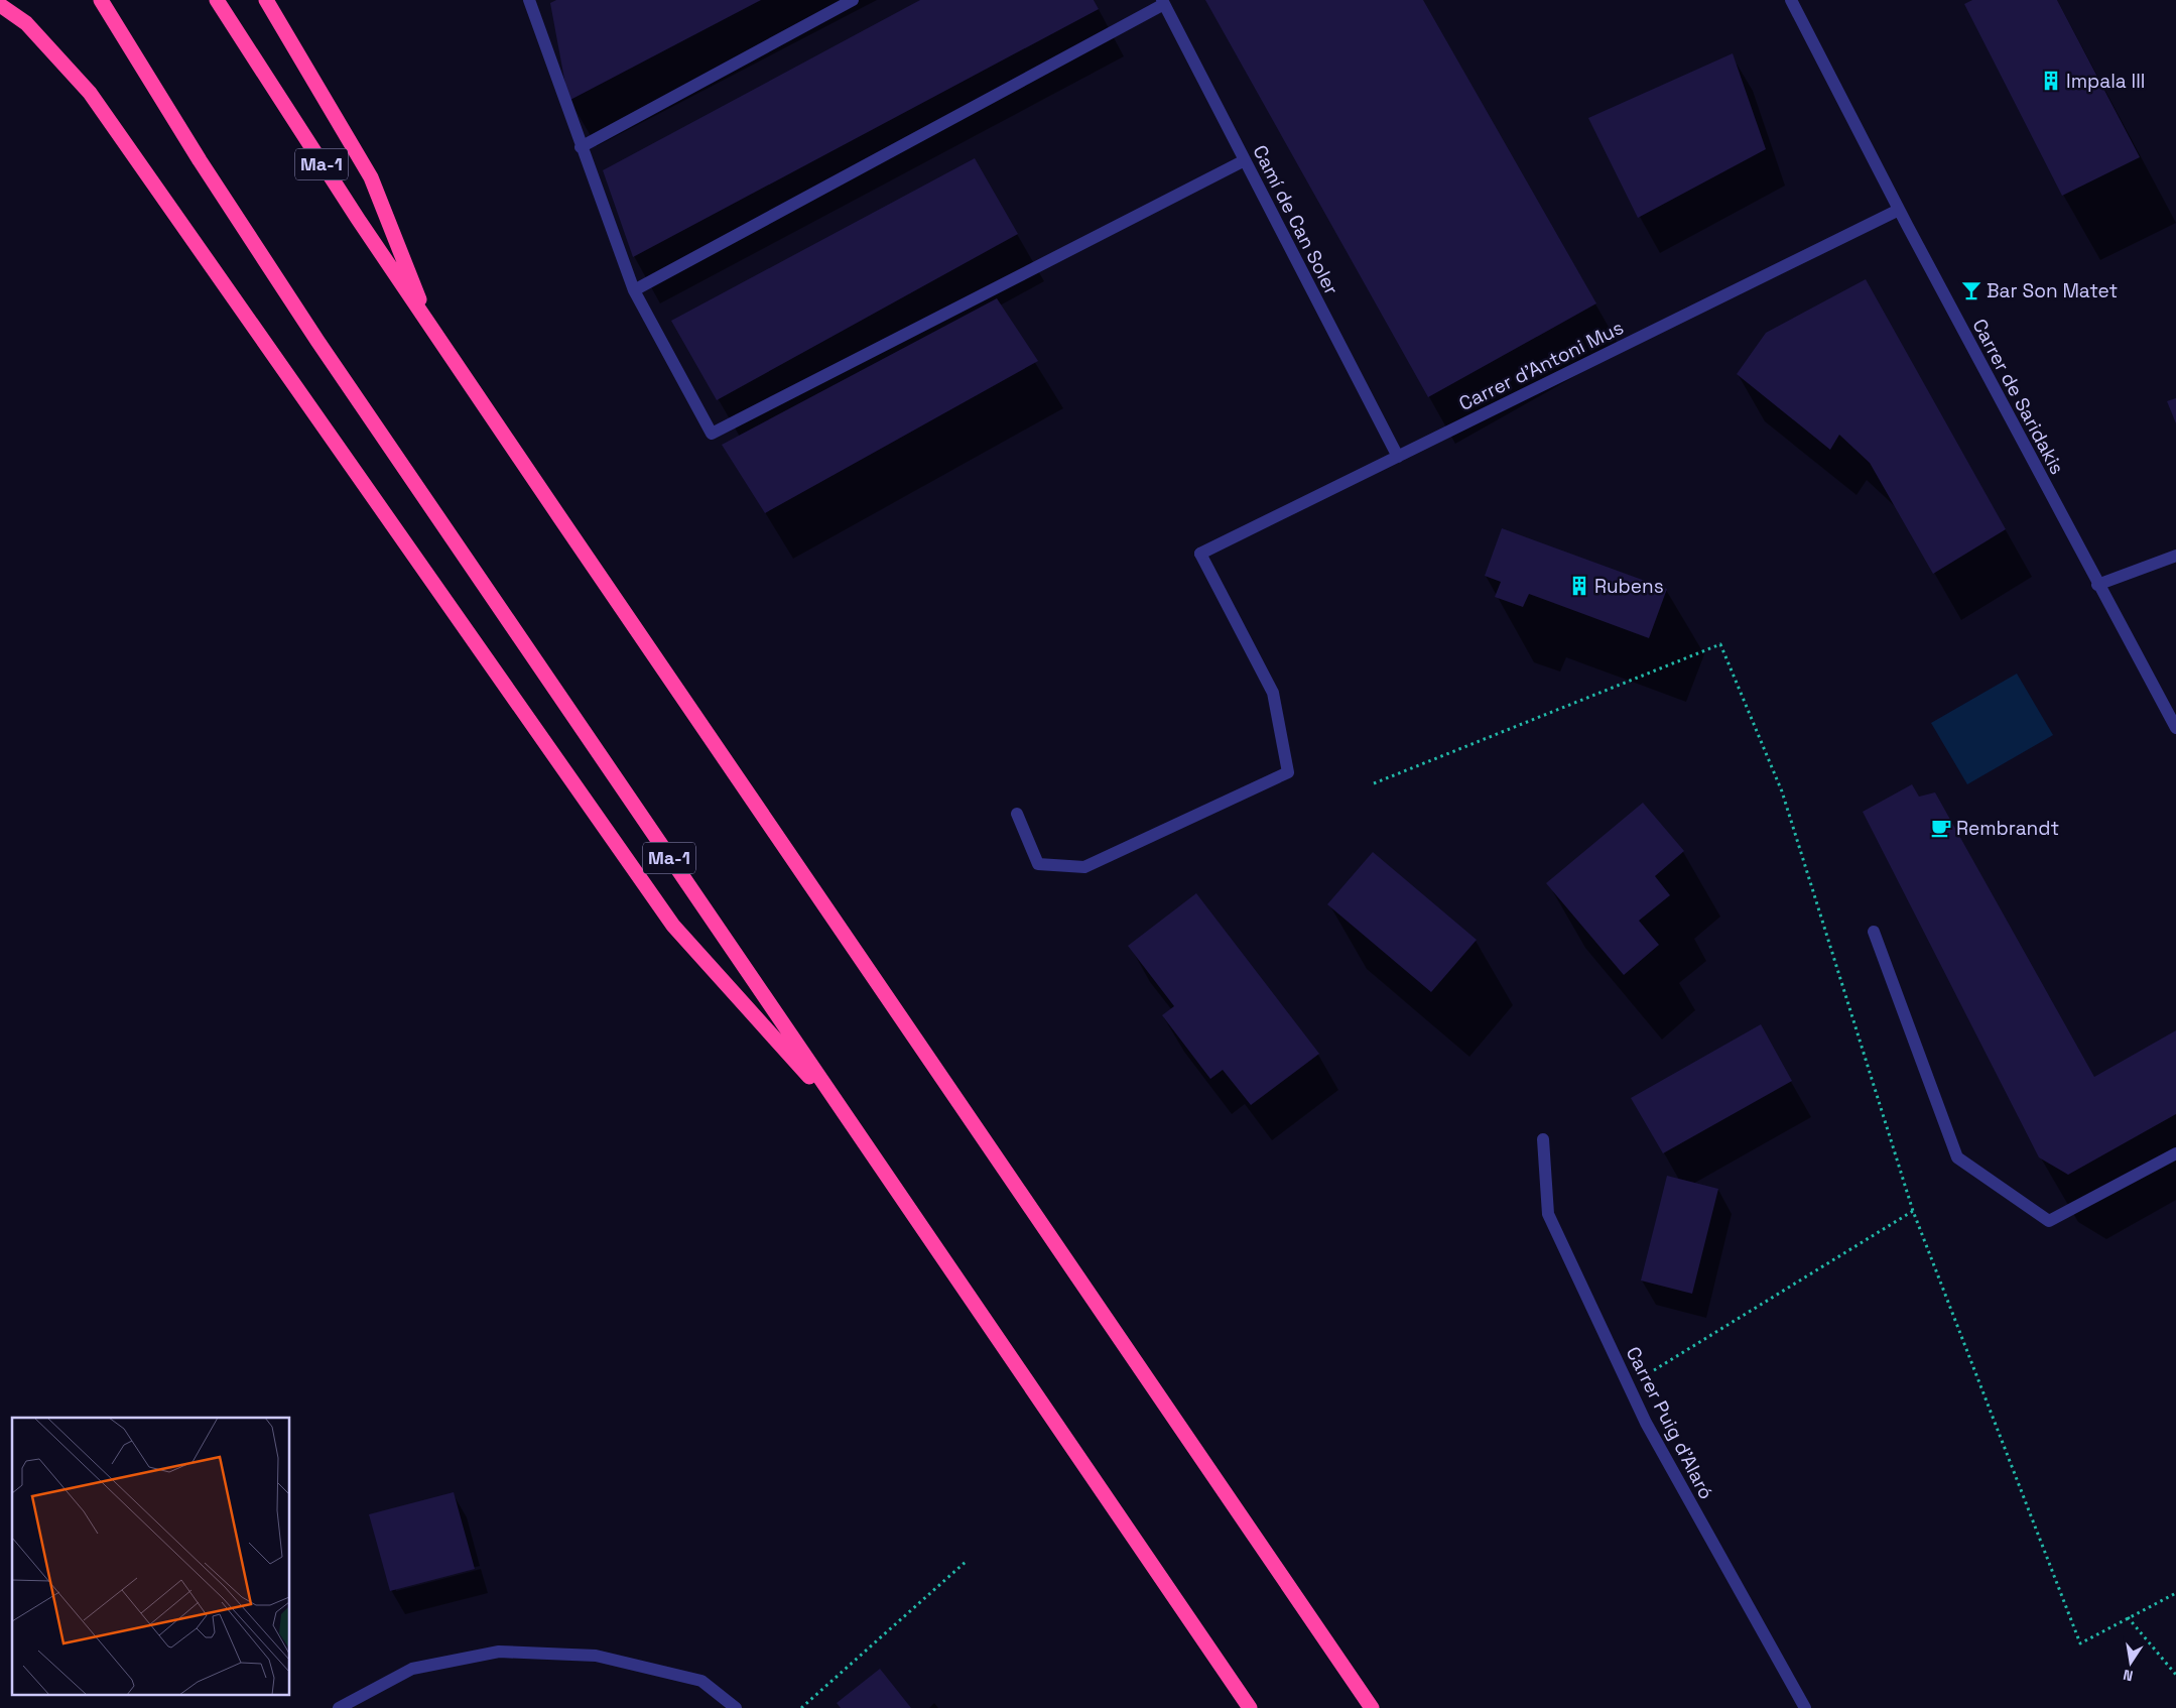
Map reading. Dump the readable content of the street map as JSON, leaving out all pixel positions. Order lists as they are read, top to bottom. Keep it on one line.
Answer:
{"streets":{"highway":["Ma-1"],"street":["Camí de Can Soler","Carrer d'Antoni Mus","Carrer de Saridakis","Carrer Puig d'Alaró"]},"crossings":[["Camí de Can Soler","Carrer d'Antoni Mus"],["Carrer d'Antoni Mus","Carrer de Saridakis"]],"places":{"building":["Impala III","Rubens"],"bar":["Bar Son Matet"],"cafe":["Rembrandt"]},"north":"bottom"}
